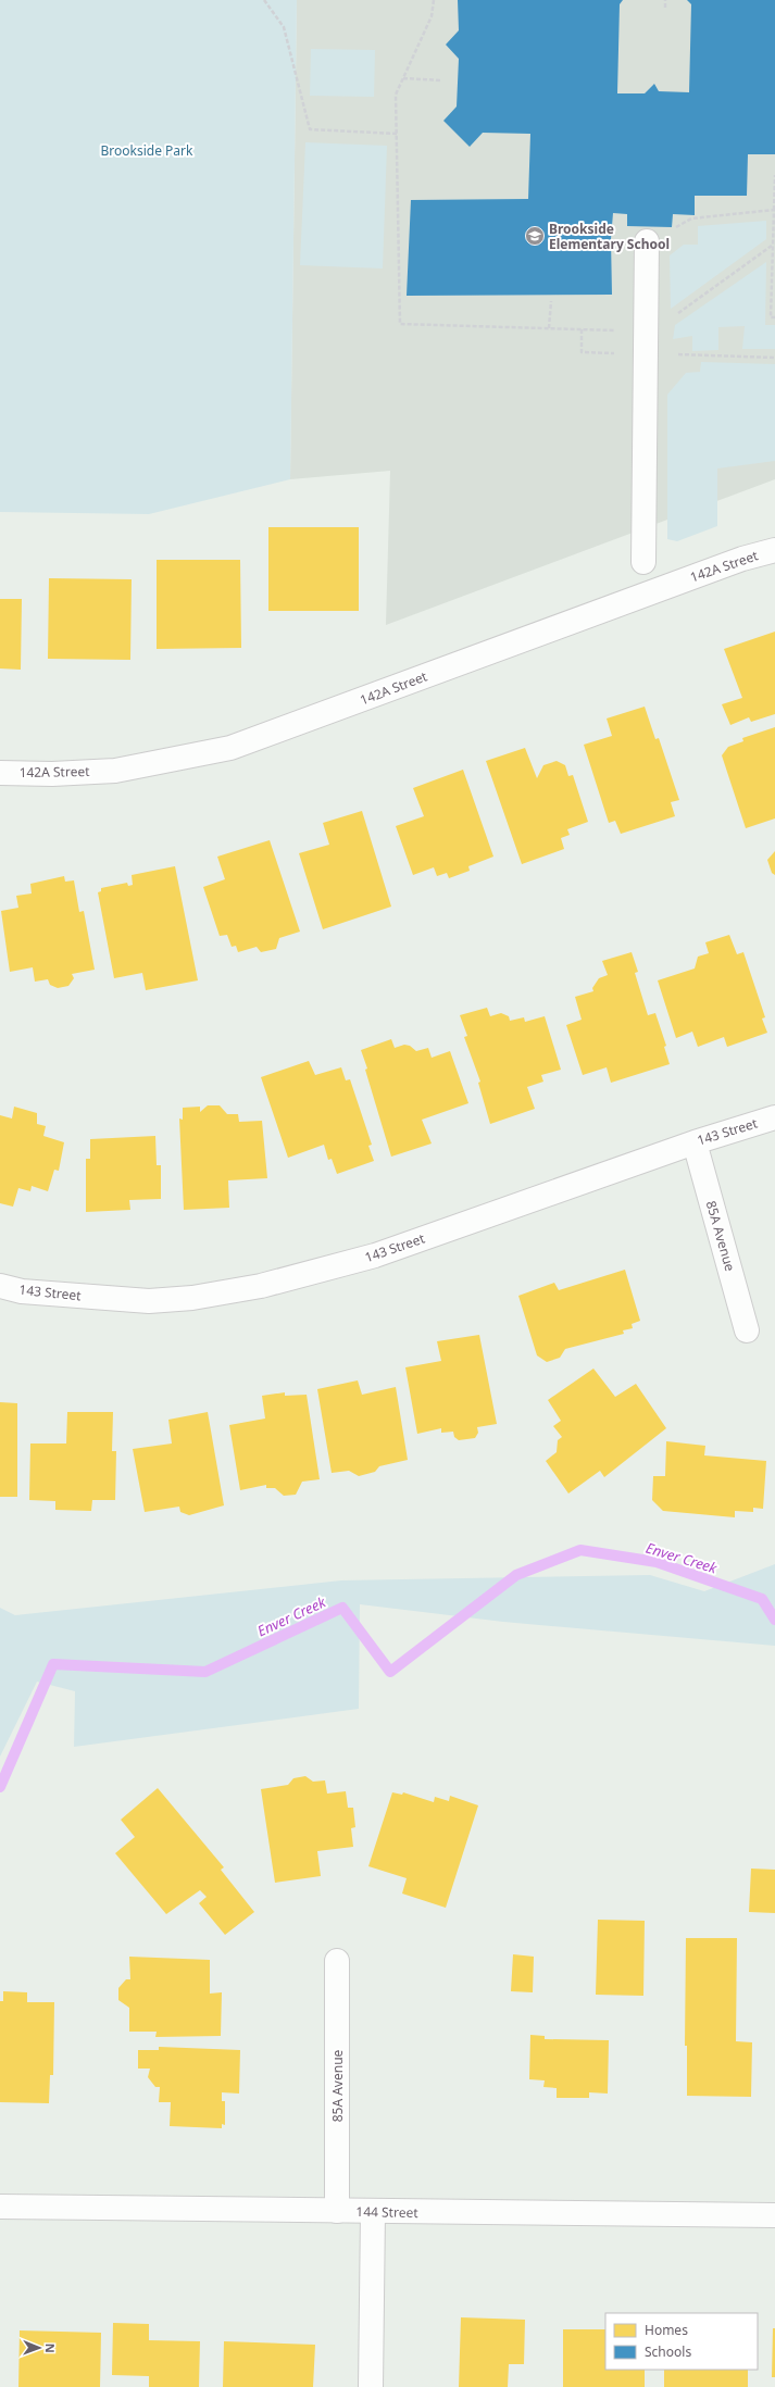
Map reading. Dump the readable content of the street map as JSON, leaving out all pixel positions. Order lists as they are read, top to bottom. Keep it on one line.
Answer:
{"streets":{"street":["142A Street","143 Street","85A Avenue","144 Street"]},"crossings":[["143 Street","85A Avenue"],["85A Avenue","144 Street"]],"water":["Enver Creek"],"parks":["Brookside Park"],"places":{"school or university":["Brookside Elementary School"]},"legend":["Homes","Schools"],"north":"right"}
